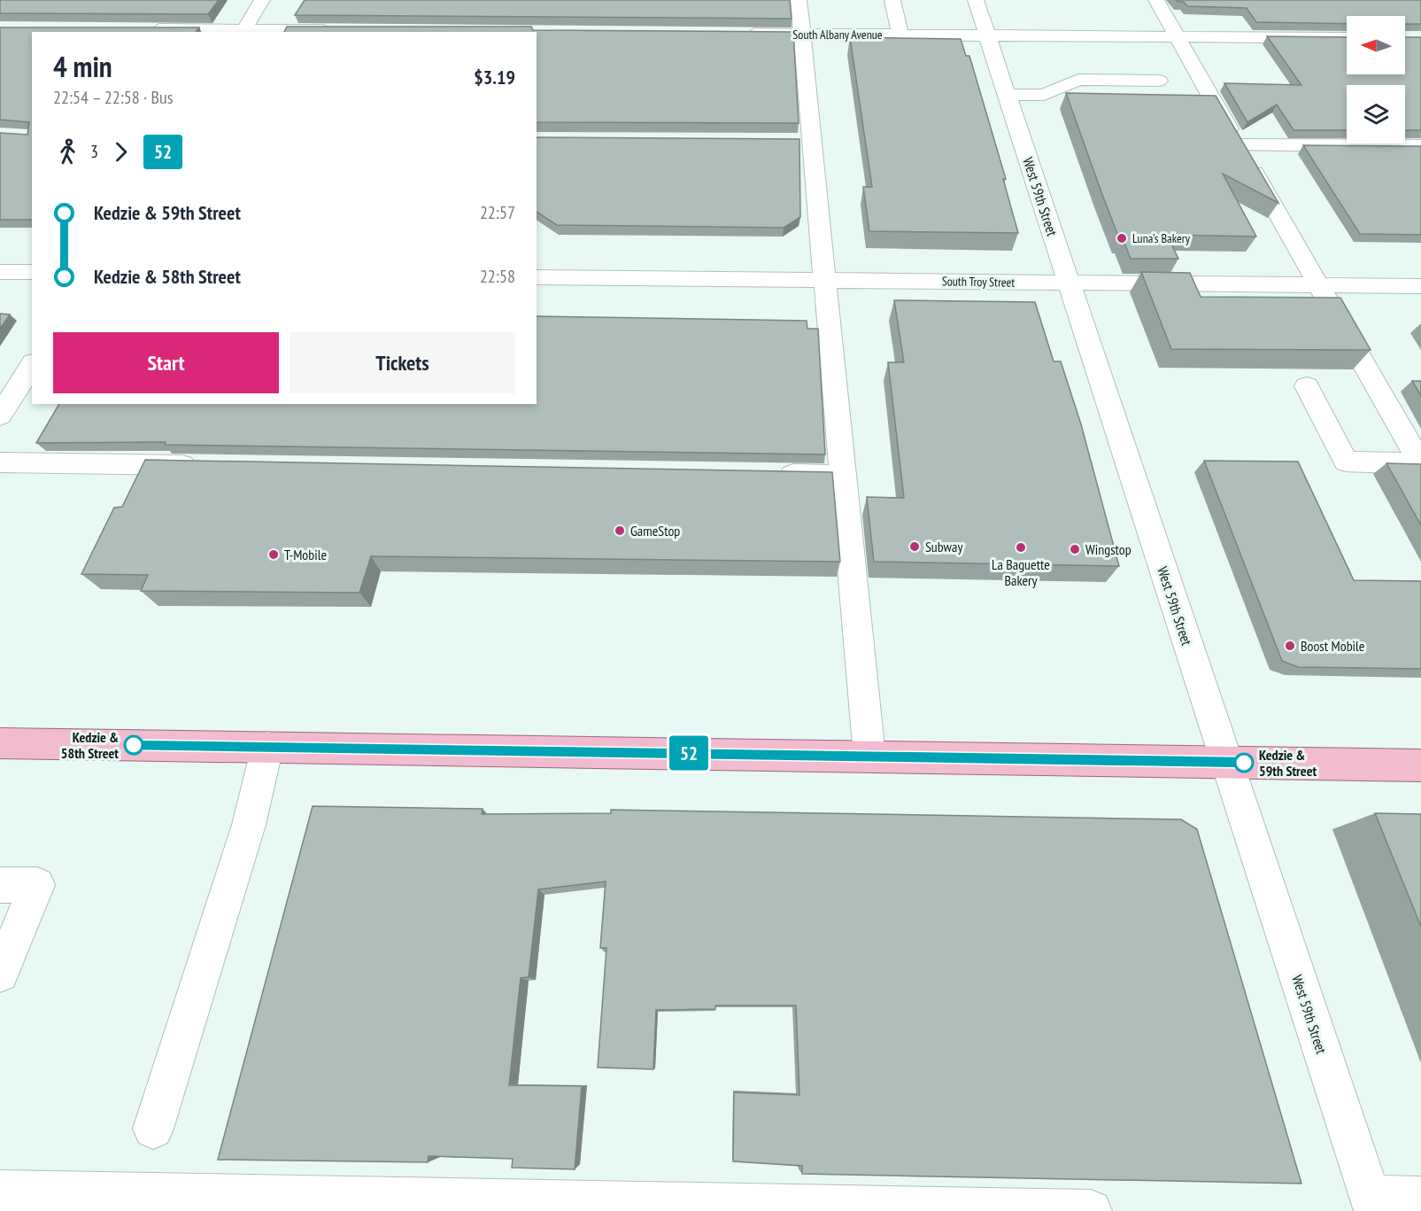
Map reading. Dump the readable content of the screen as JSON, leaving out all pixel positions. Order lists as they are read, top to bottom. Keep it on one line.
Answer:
{"streets":{"street":["South Albany Avenue","West 59th Street","South Troy Street"]},"crossings":[["South Albany Avenue","West 59th Street"],["West 59th Street","South Troy Street"]],"places":["Luna’s Bakery","GameStop","Subway","La Baguette Bakery","Wingstop","T-Mobile","Boost Mobile","Kedzie & 58th Street","Kedzie & 59th Street"],"lines":["bus line 52"],"north":"left","page":{"on_map":"52","heading":["4 min","22:54 – 22:58 · Bus","$3.19"],"legs":["3","52"],"list":[{"name":"Kedzie & 59th Street","value":"22:57"},{"name":"Kedzie & 58th Street","value":"22:58"}],"buttons":["Start","Tickets"]}}
